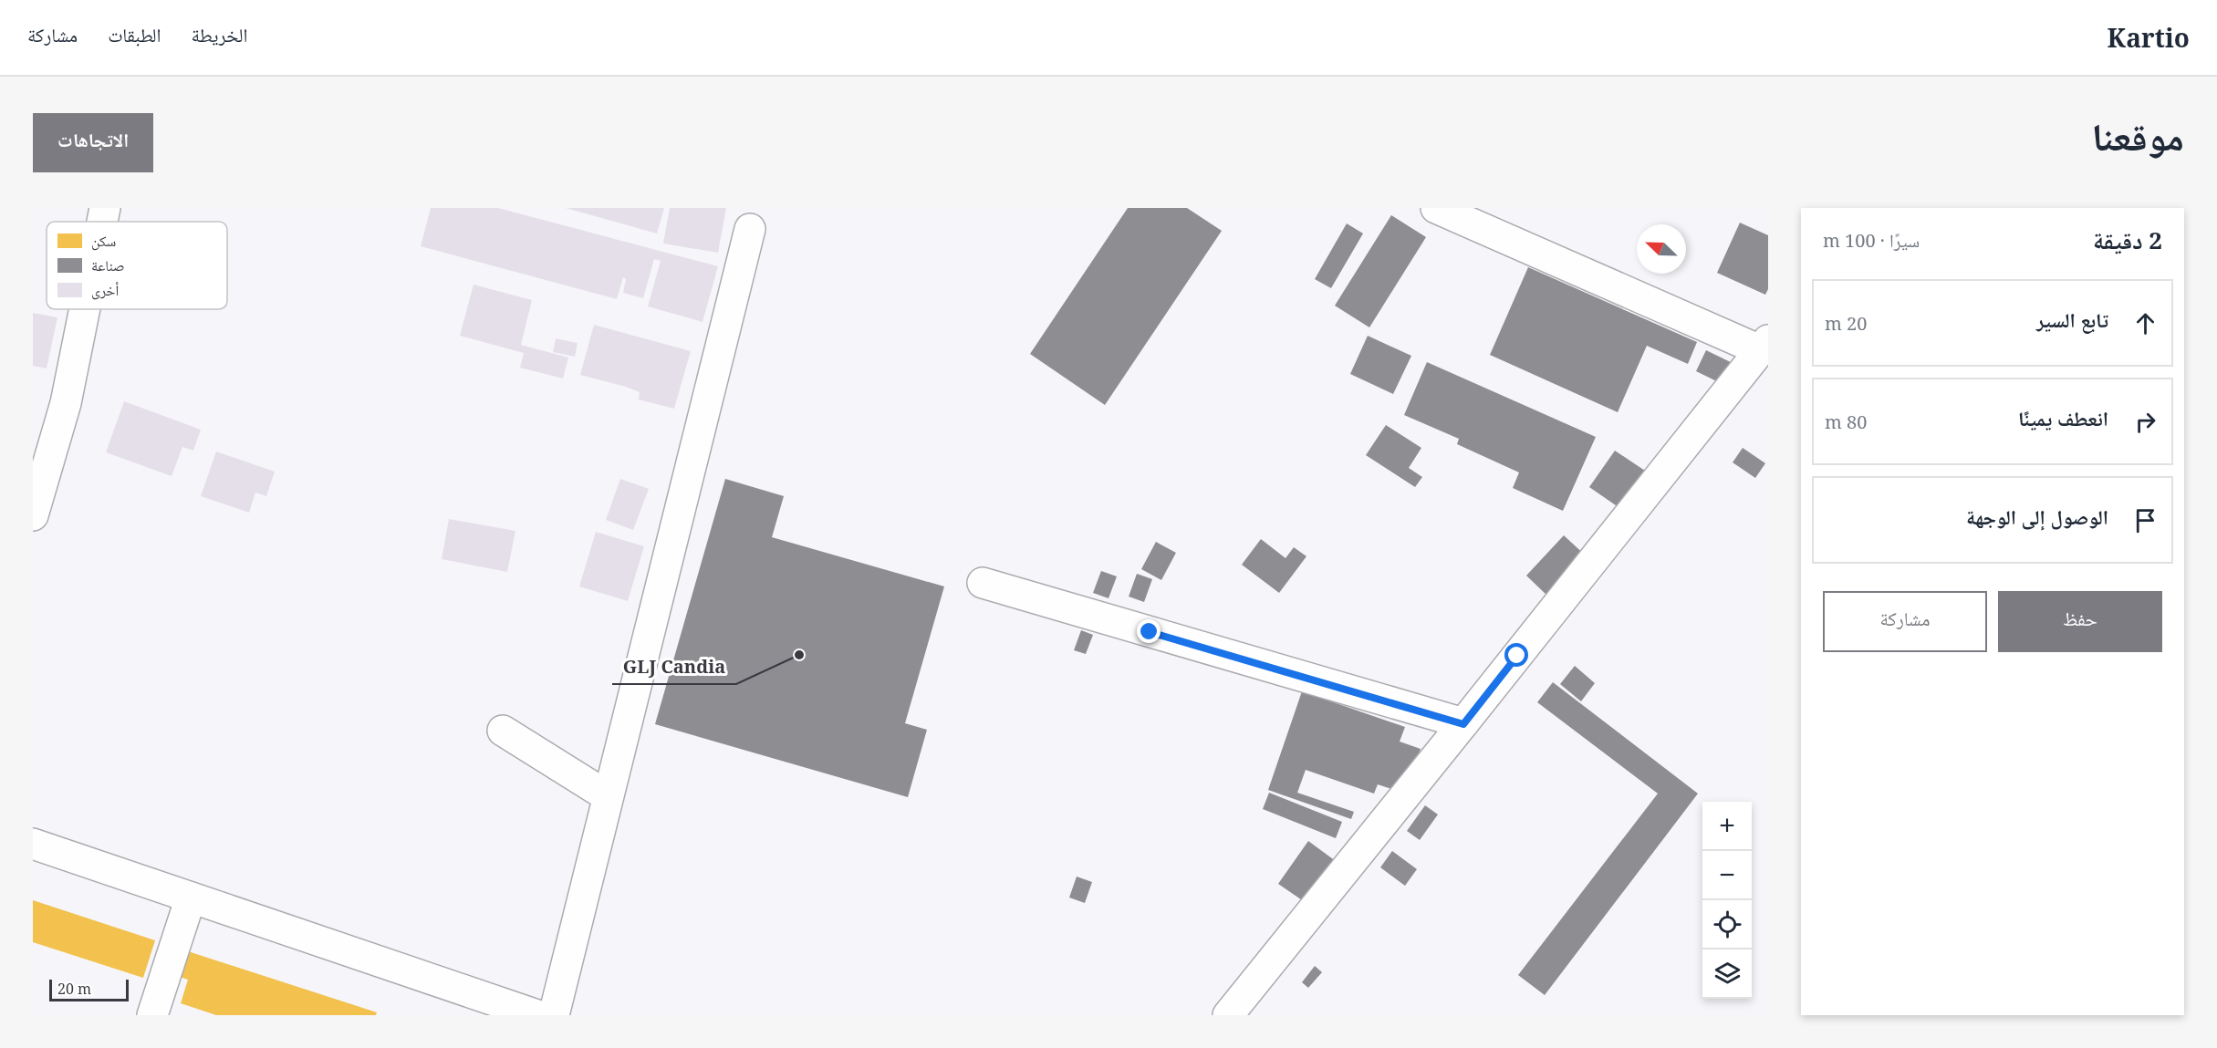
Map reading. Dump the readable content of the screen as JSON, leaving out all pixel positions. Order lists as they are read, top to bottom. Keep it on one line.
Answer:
{"places":["GLJ Candia"],"legend":["سكن","صناعة","أخرى"],"scale_bar":"20 m","north":"top left","page":{"header":"Kartio","nav":["الخريطة","الطبقات","مشاركة"],"title":"موقعنا","buttons":["الاتجاهات",["حفظ","مشاركة"]],"heading":["2 دقيقة","سيرًا · 100 m"],"list":[["تابع السير","20 m"],["انعطف يمينًا","80 m"],"الوصول إلى الوجهة"],"map_buttons":["+","−"],"scale":"20 m"}}
